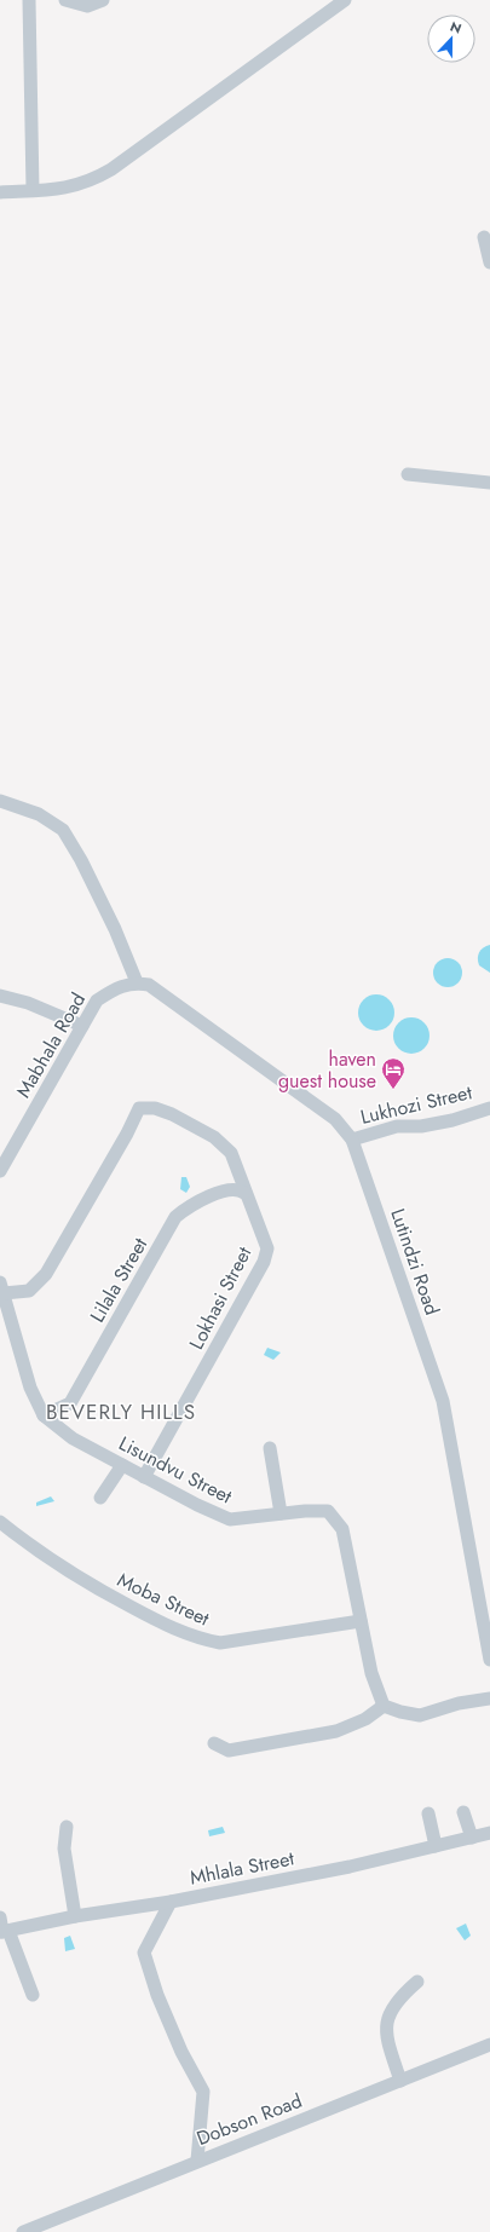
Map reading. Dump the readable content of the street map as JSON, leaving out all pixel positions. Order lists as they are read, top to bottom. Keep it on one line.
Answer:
{"streets":{"street":["Mabhala Road","Lukhozi Street","Lutindzi Road","Lilala Street","Lokhasi Street","Lisundvu Street","Moba Street","Mhlala Street","Dobson Road"]},"crossings":[["Mabhala Road","Lutindzi Road"],["Lukhozi Street","Lutindzi Road"],["Lilala Street","Lokhasi Street"],["Lilala Street","Lisundvu Street"],["Lokhasi Street","Lisundvu Street"],["Lisundvu Street","Moba Street"]],"districts":["BEVERLY HILLS"],"places":{"hotel":["haven guest house"]},"north":"top"}
